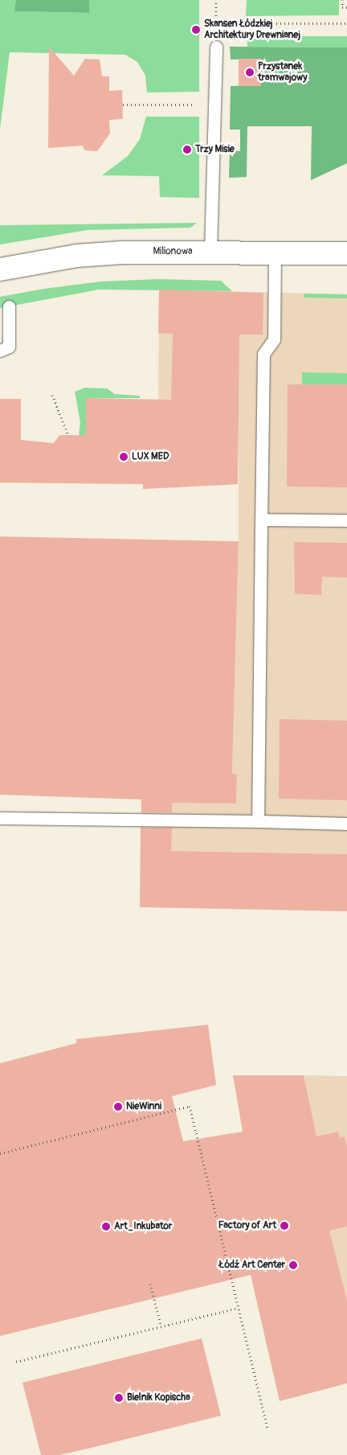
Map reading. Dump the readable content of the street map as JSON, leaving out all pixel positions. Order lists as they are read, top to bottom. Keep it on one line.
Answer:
{"streets":{"street":["Milionowa"]},"places":["Skansen Łódzkiej Architektury Drewnianej","Przystanek tramwajowy","Trzy Misie","LUX MED","NieWinni","Factory of Art","Art_Inkubator","Łódź Art Center","Bielnik Kopischa"]}
